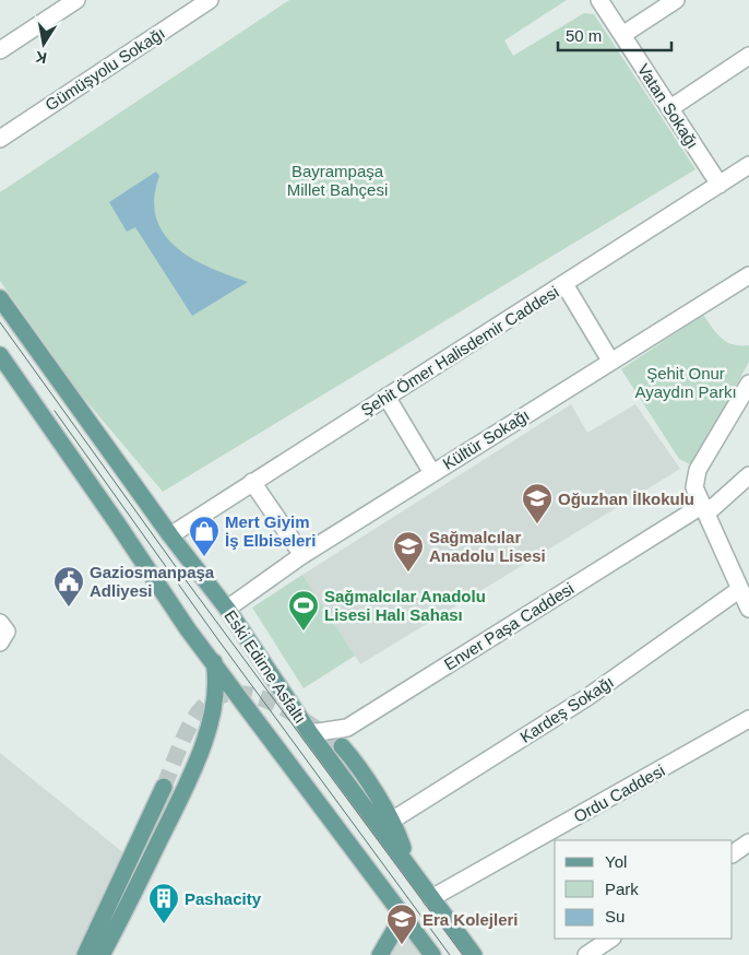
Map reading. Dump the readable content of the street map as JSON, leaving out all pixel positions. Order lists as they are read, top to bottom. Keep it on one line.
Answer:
{"streets":{"main road":["Eski Edirne Asfaltı"],"street":["Gümüşyolu Sokağı","Vatan Sokağı","Şehit Ömer Halisdemir Caddesi","Kültür Sokağı","Enver Paşa Caddesi","Kardeş Sokağı","Ordu Caddesi"]},"crossings":[["Vatan Sokağı","Şehit Ömer Halisdemir Caddesi"],["Şehit Ömer Halisdemir Caddesi","Eski Edirne Asfaltı"],["Kültür Sokağı","Eski Edirne Asfaltı"],["Enver Paşa Caddesi","Eski Edirne Asfaltı"],["Eski Edirne Asfaltı","Ordu Caddesi"]],"parks":["Bayrampaşa Millet Bahçesi","Şehit Onur Ayaydın Parkı"],"places":{"school or university":["Oğuzhan İlkokulu","Sağmalcılar Anadolu Lisesi","Era Kolejleri"],"shop":["Mert Giyim İş Elbiseleri"],"public building":["Gaziosmanpaşa Adliyesi"],"sports":["Sağmalcılar Anadolu Lisesi Halı Sahası"],"building":["Pashacity"]},"legend":["Yol","Park","Su"],"scale_bar":"50 m","north":"bottom"}
